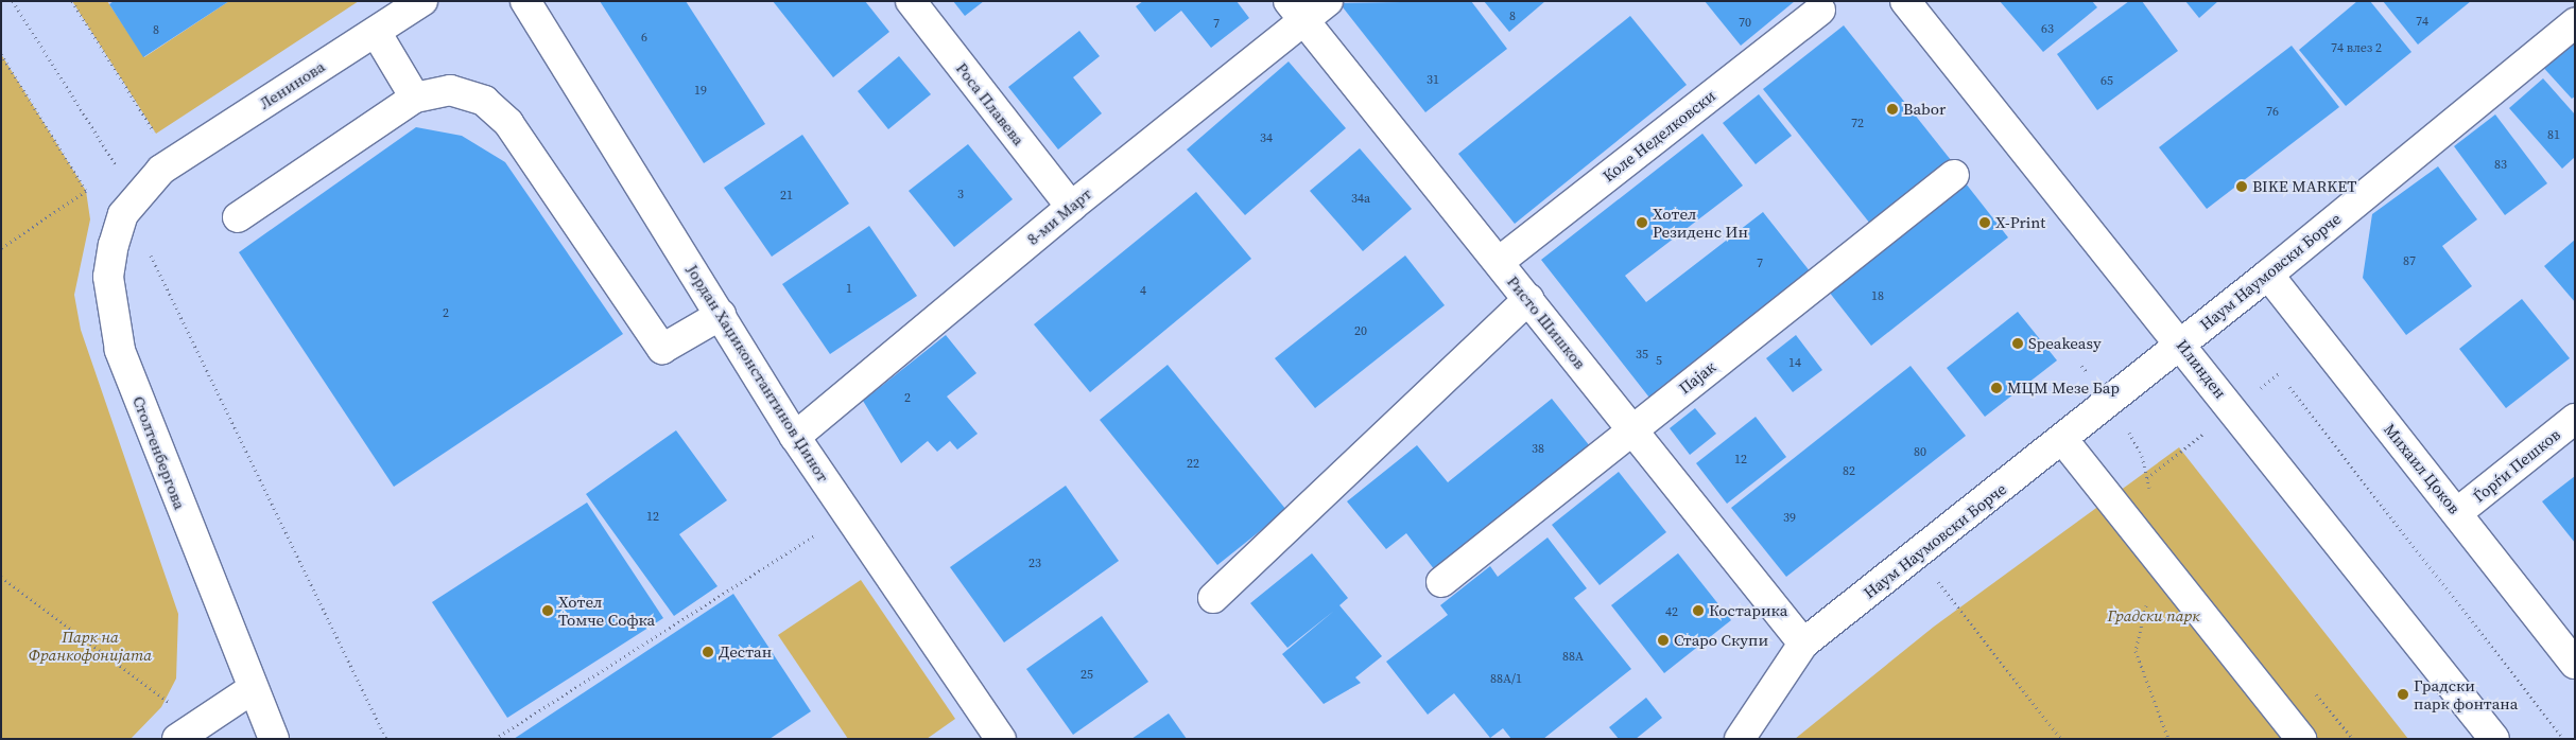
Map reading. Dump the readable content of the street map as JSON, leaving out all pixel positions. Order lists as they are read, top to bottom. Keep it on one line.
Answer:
{"streets":{"street":["Ленинова","Роса Плавева","Коле Неделковски","8-ми Март","Наум Наумовски Борче","Ристо Шишков","Илинден","Јордан Хаџиконстантинов Џинот","Пајак","Столтенбергова","Ѓорѓи Пешков","Михаил Цоков"]},"crossings":[["Ленинова","Столтенбергова"],["Роса Плавева","8-ми Март"],["Коле Неделковски","Ристо Шишков"],["8-ми Март","Ристо Шишков"],["8-ми Март","Јордан Хаџиконстантинов Џинот"],["Наум Наумовски Борче","Ристо Шишков"],["Наум Наумовски Борче","Илинден"],["Наум Наумовски Борче","Михаил Цоков"],["Ристо Шишков","Пајак"],["Ѓорѓи Пешков","Михаил Цоков"]],"parks":["Градски парк","Парк на Франкофонијата"],"places":["Babor","BIKE MARKET","Хотел Резиденс Ин","X-Print","Speakeasy","МЦМ Мезе Бар","Хотел Томче Софка","Костарика","Старо Скупи","Дестан","Градски парк фонтана"],"house_numbers":["8","74","70","7","63","8","6","74 влез 2","31","65","19","76","72","81","34","83","3","21","34a","87","7","1","4","18","2","20","35","5","14","2","38","80","12","22","82","12","39","23","42","88A","25","88A/1"]}
